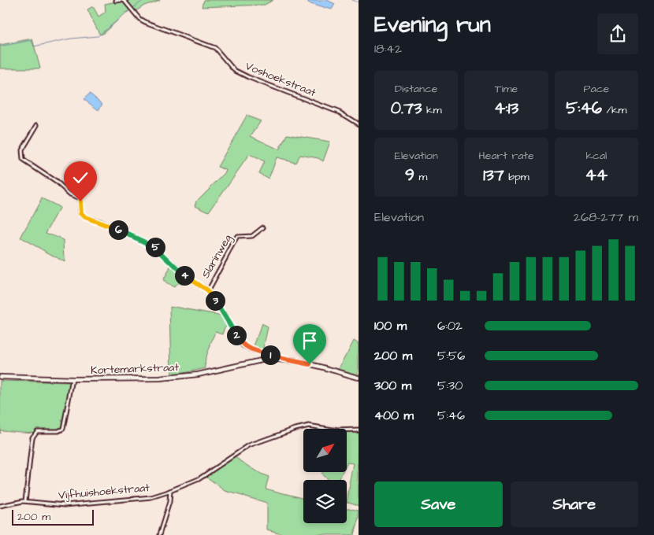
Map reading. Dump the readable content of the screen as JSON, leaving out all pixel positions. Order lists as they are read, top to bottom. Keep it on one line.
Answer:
{"streets":{"street":["Voshoekstraat","Slarinweg","Kortemarkstraat","Vijfhuishoekstraat"]},"crossings":[["Slarinweg","Kortemarkstraat"]],"scale_bar":"200 m","north":"top right","page":{"heading":["Evening run","18:42"],"stats":[["Distance","0.73 km"],["Time","4:13"],["Pace","5:46 /km"],["Elevation","9 m"],["Heart rate","137 bpm"],["kcal","44"]],"chart":["Elevation","268–277 m"],"pins":["6","5","4","3","2","1"],"list":[{"name":"100 m","note":"6:02"},{"name":"200 m","note":"5:56"},{"name":"300 m","note":"5:30"},{"name":"400 m","note":"5:46"}],"buttons":["Save","Share"],"scale":"200 m"}}
